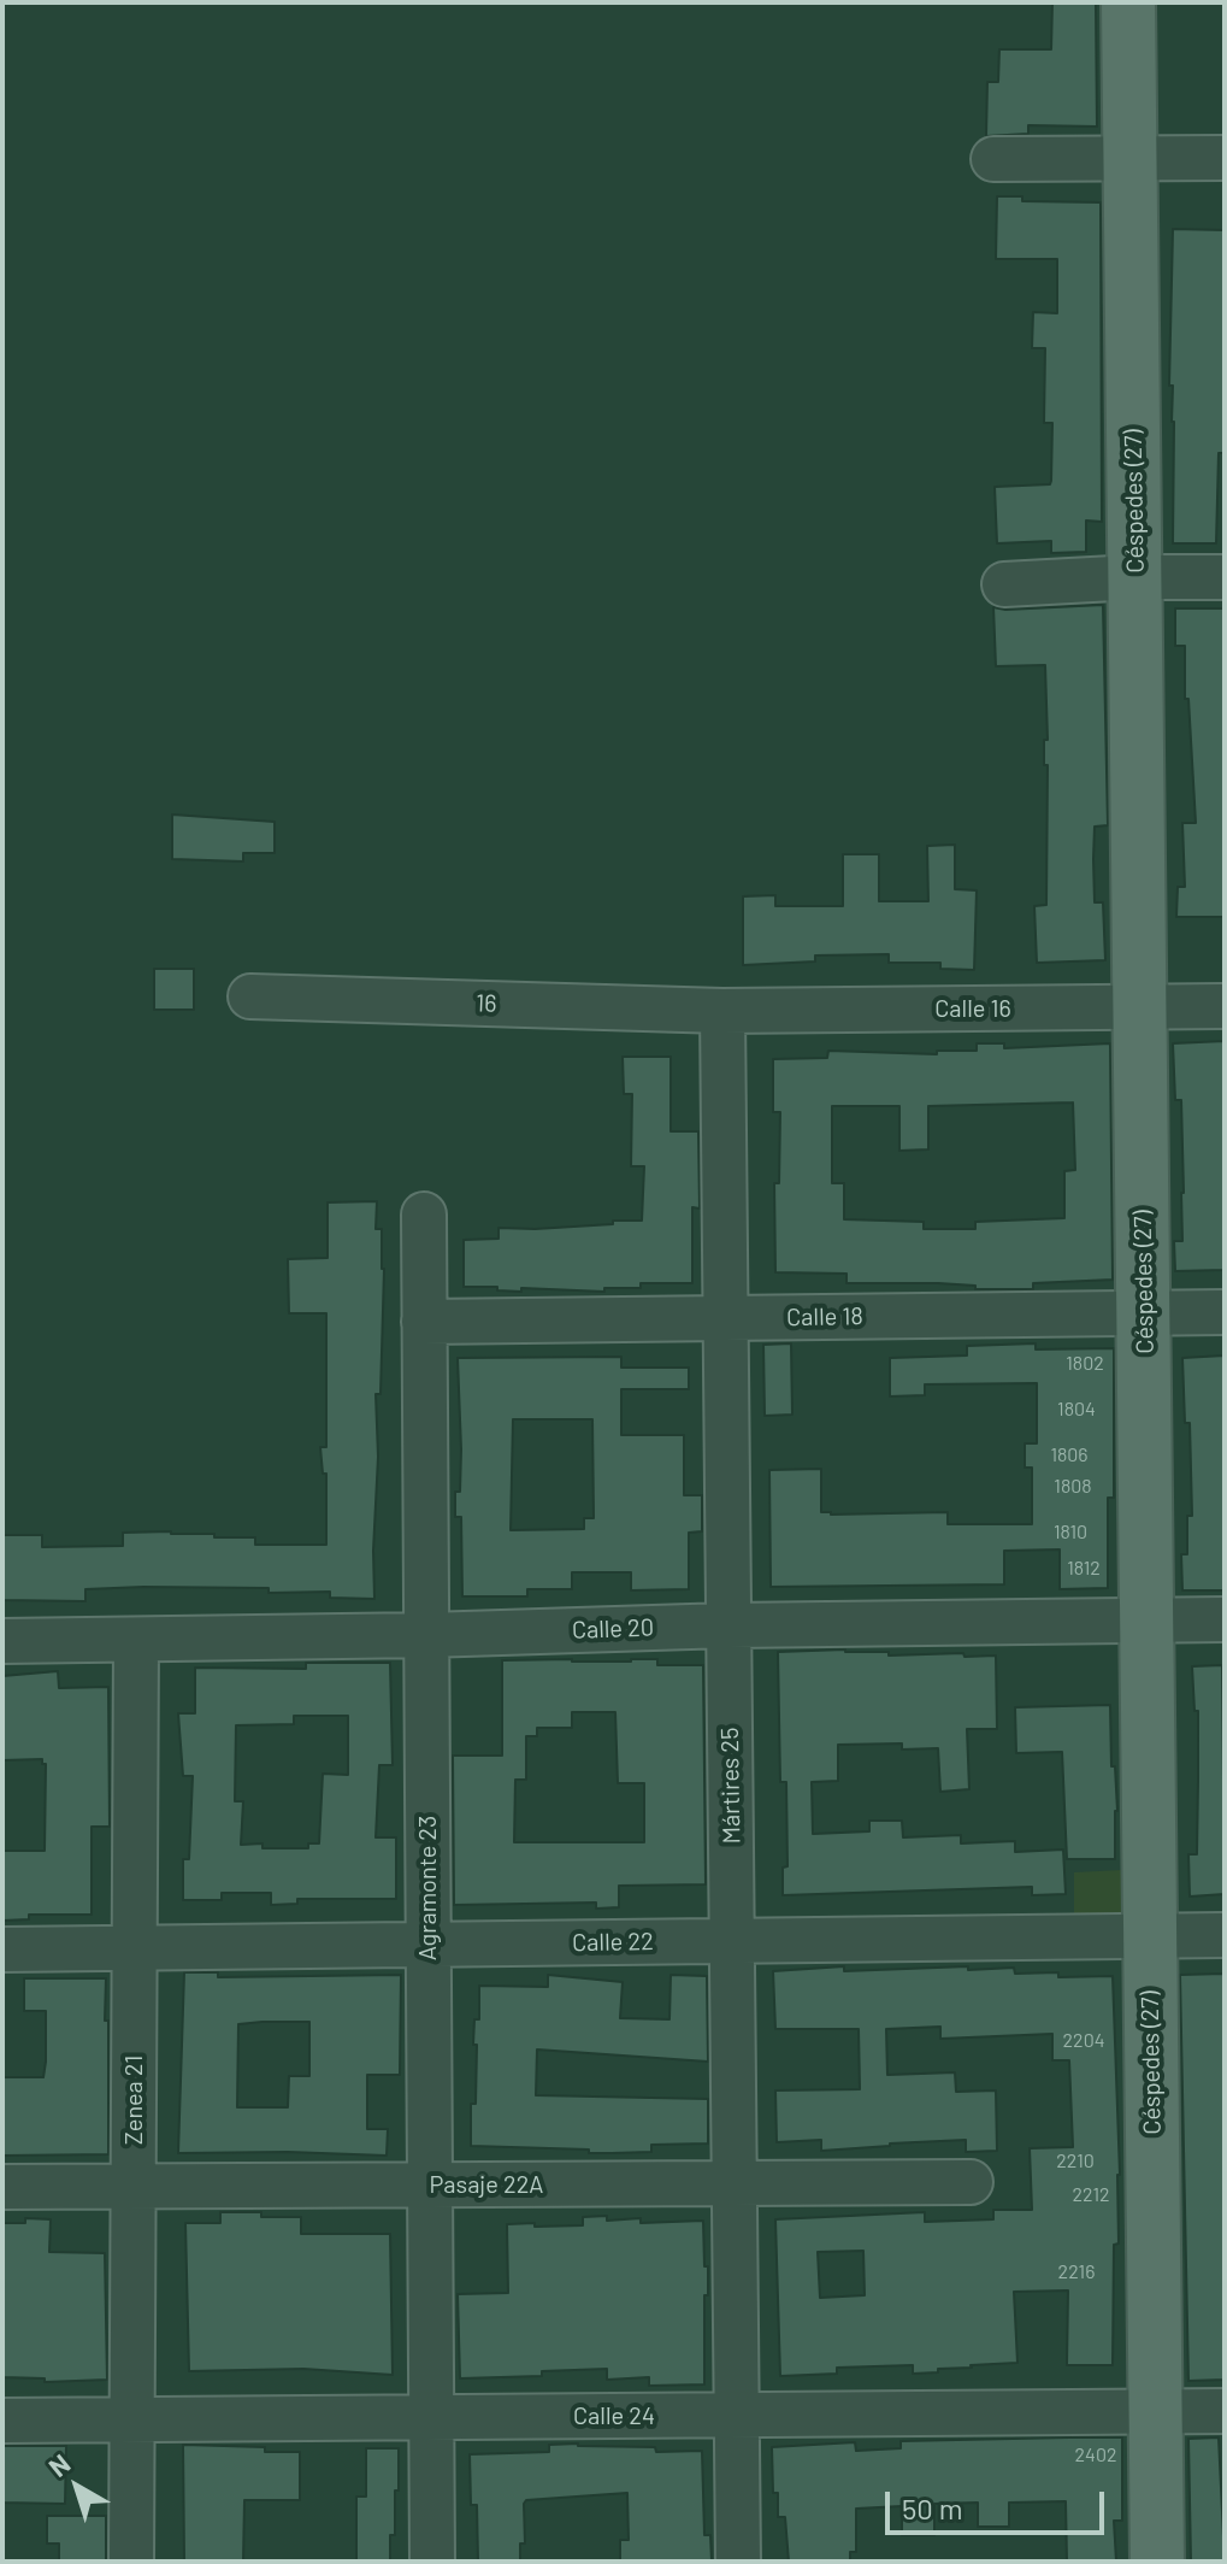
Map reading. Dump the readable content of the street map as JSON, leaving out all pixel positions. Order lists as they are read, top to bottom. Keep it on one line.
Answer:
{"streets":{"main road":["Céspedes (27)"],"street":["16","Calle 16","Calle 18","Calle 20","Mártires 25","Agramonte 23","Calle 22","Zenea 21","Pasaje 22A","Calle 24"]},"crossings":[["Céspedes (27)","Calle 16"],["Céspedes (27)","Calle 18"],["Céspedes (27)","Calle 20"],["Céspedes (27)","Calle 22"],["Céspedes (27)","Calle 24"],["16","Calle 16"],["16","Mártires 25"],["Calle 16","Mártires 25"],["Calle 18","Mártires 25"],["Calle 18","Agramonte 23"],["Calle 20","Mártires 25"],["Calle 20","Agramonte 23"],["Calle 20","Zenea 21"],["Mártires 25","Calle 22"],["Mártires 25","Pasaje 22A"],["Mártires 25","Calle 24"],["Agramonte 23","Calle 22"],["Agramonte 23","Pasaje 22A"],["Agramonte 23","Calle 24"],["Calle 22","Zenea 21"],["Zenea 21","Pasaje 22A"],["Zenea 21","Calle 24"]],"house_numbers":["1802","1804","1806","1808","1810","1812","2204","2210","2212","2216","2402"],"scale_bar":"50 m","north":"top left"}
